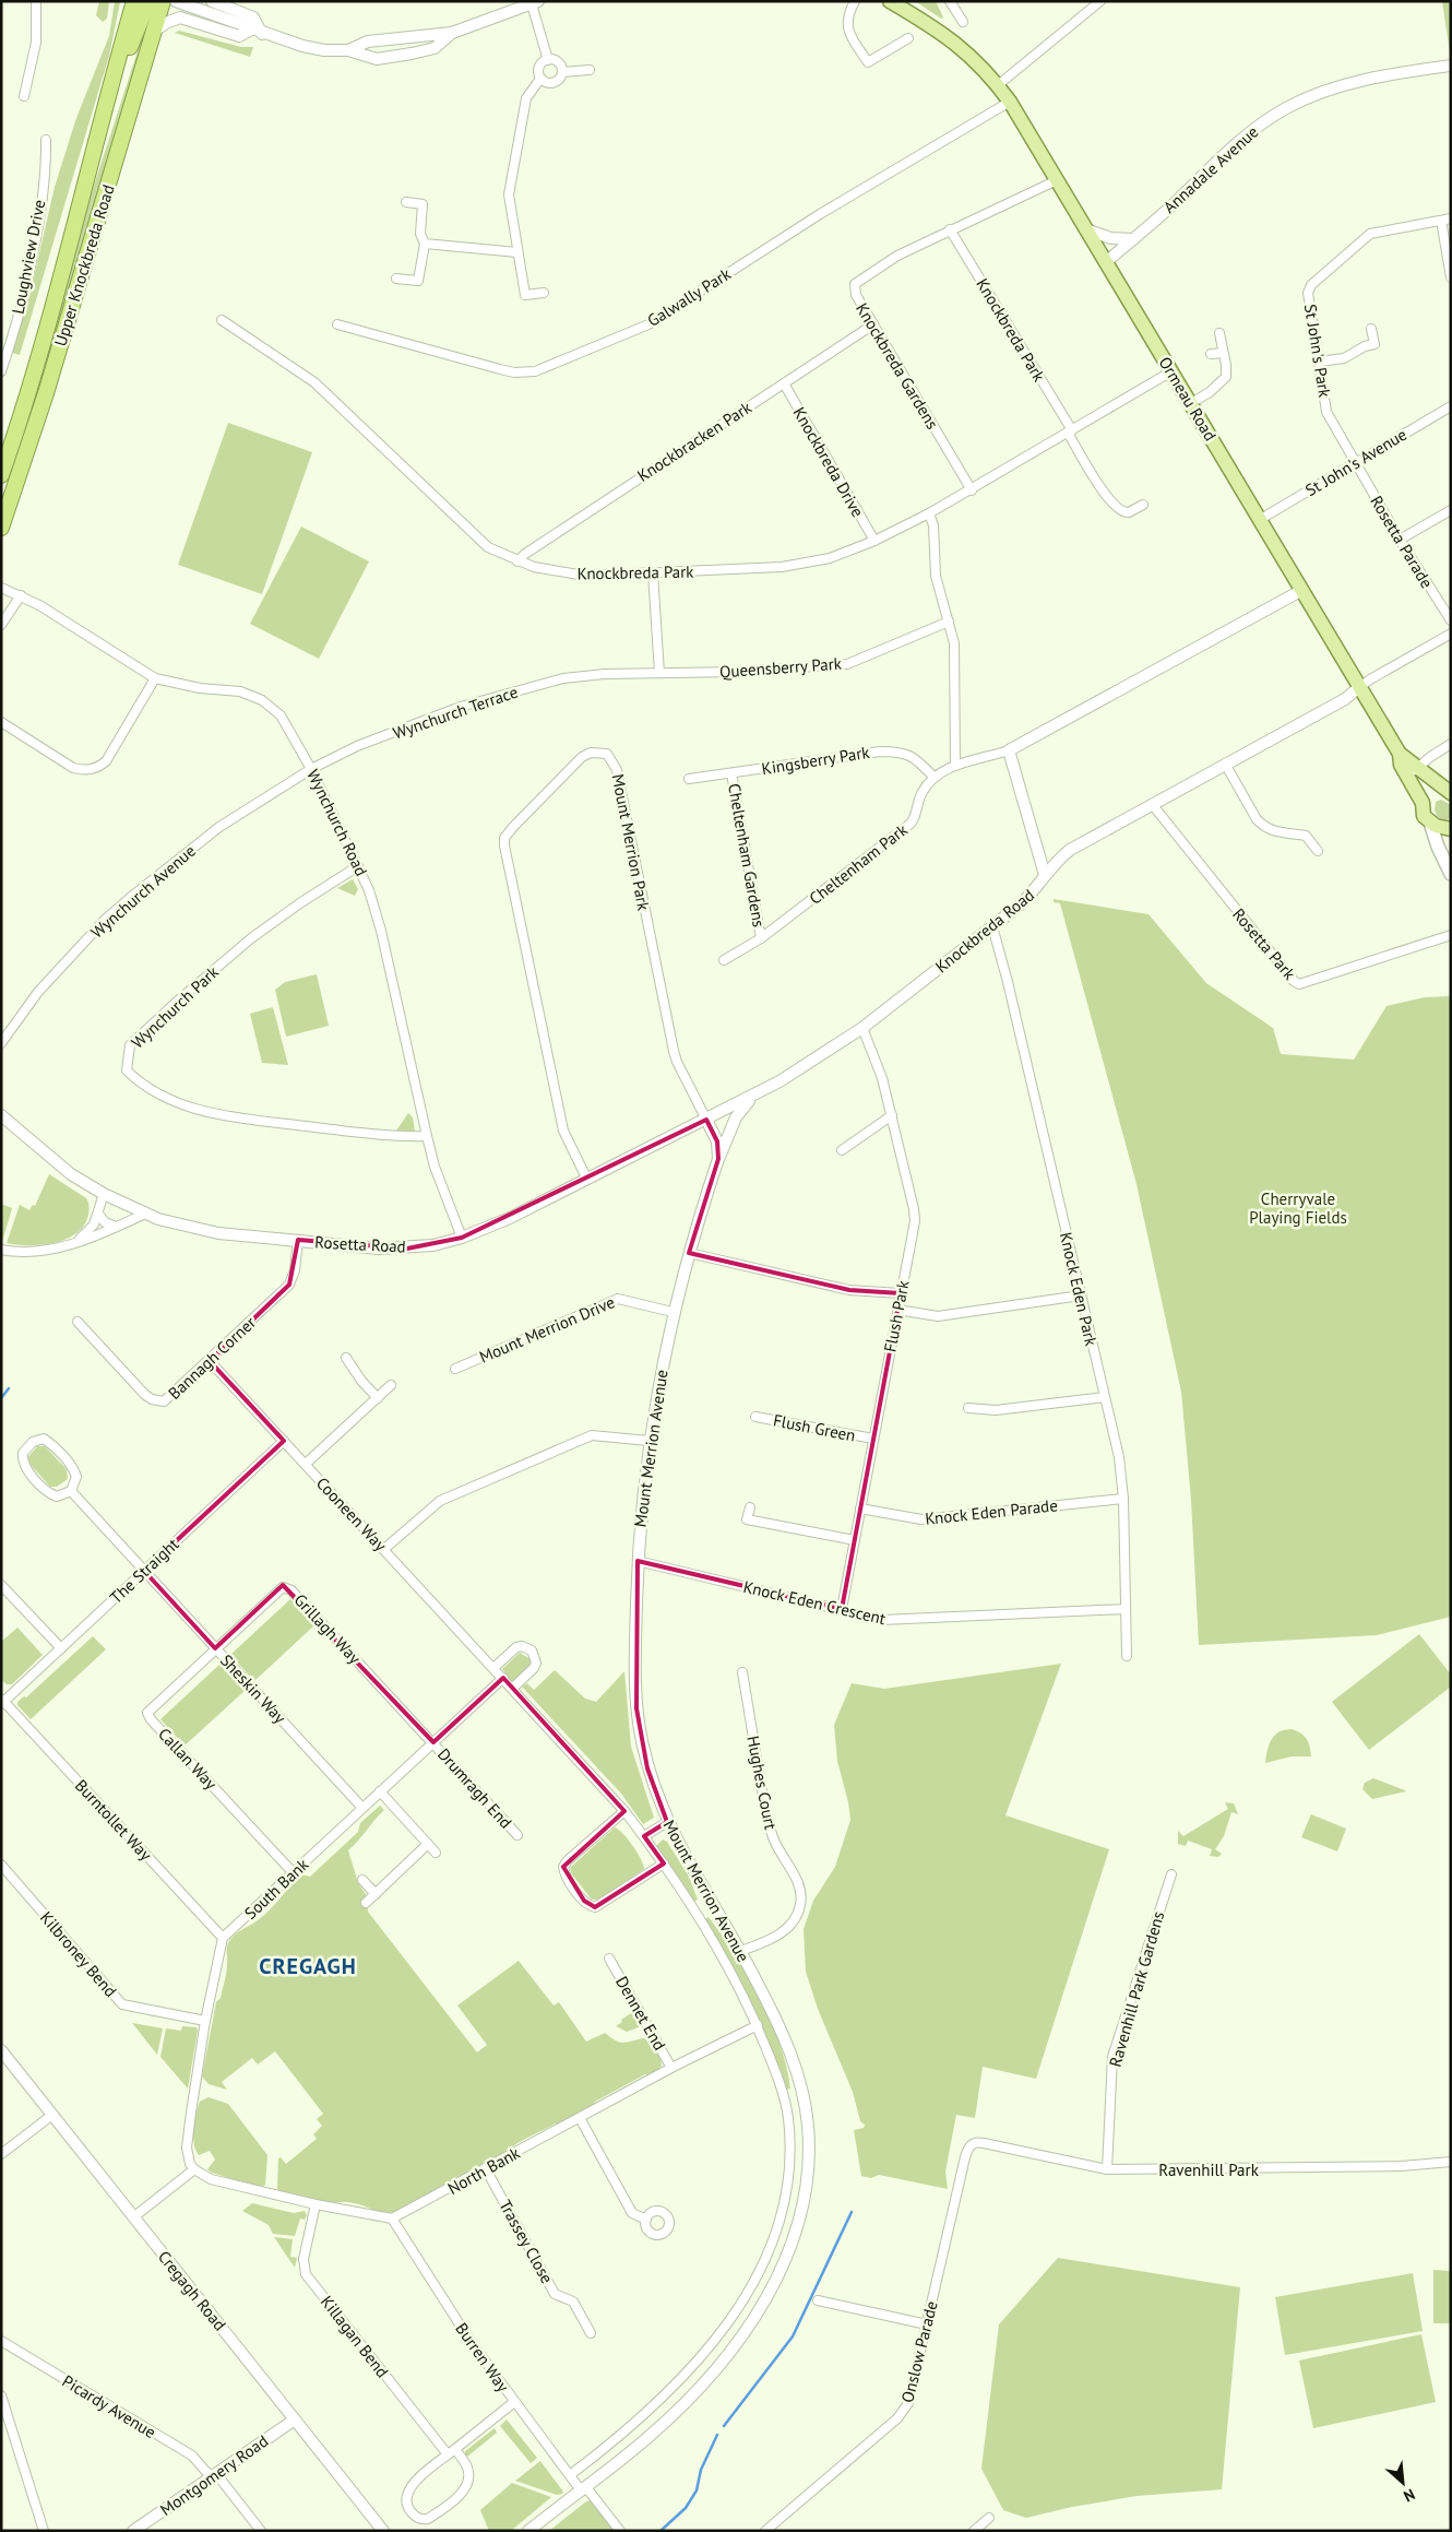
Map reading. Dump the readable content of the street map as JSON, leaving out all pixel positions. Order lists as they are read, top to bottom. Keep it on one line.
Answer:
{"streets":{"highway":["Upper Knockbreda Road"],"main road":["Ormeau Road"],"street":["Annadale Avenue","Loughview Drive","Galwally Park","Knockbreda Park","St John's Park","Knockbreda Gardens","Knockbracken Park","Knockbreda Drive","St John's Avenue","Rosetta Parade","Queensberry Park","Wynchurch Terrace","Kingsberry Park","Wynchurch Road","Mount Merrion Park","Cheltenham Gardens","Cheltenham Park","Wynchurch Avenue","Knockbreda Road","Rosetta Park","Wynchurch Park","Rosetta Road","Knock Eden Park","Flush Park","Mount Merrion Drive","Bannagh Corner","Flush Green","Mount Merrion Avenue","Knock Eden Parade","Cooneen Way","The Straight","Knock Eden Crescent","Grillagh Way","Sheskin Way","Callan Way","Hughes Court","Drumragh End","Burntollet Way","South Bank","Kilbroney Bend","Ravenhill Park Gardens","Dennet End","Ravenhill Park","North Bank","Trassey Close","Cregagh Road","Killagan Bend","Onslow Parade","Burren Way","Picardy Avenue","Montgomery Road"]},"crossings":[["Annadale Avenue","Ormeau Road"],["Galwally Park","Ormeau Road"],["Knockbreda Park","Knockbreda Gardens"],["Knockbreda Park","Ormeau Road"],["Knockbreda Park","Knockbracken Park"],["Knockbreda Park","Knockbreda Drive"],["St John's Park","St John's Avenue"],["St John's Park","Rosetta Parade"],["Knockbreda Gardens","Knockbracken Park"],["Ormeau Road","St John's Avenue"],["Knockbracken Park","Knockbreda Drive"],["St John's Avenue","Rosetta Parade"],["Queensberry Park","Wynchurch Terrace"],["Wynchurch Terrace","Wynchurch Road"],["Wynchurch Terrace","Wynchurch Avenue"],["Kingsberry Park","Cheltenham Gardens"],["Kingsberry Park","Cheltenham Park"],["Wynchurch Road","Wynchurch Avenue"],["Wynchurch Road","Wynchurch Park"],["Wynchurch Road","Rosetta Road"],["Mount Merrion Park","Rosetta Road"],["Mount Merrion Park","Mount Merrion Avenue"],["Cheltenham Gardens","Cheltenham Park"],["Cheltenham Park","Knockbreda Road"],["Knockbreda Road","Rosetta Road"],["Knockbreda Road","Knock Eden Park"],["Knockbreda Road","Flush Park"],["Rosetta Road","Bannagh Corner"],["Rosetta Road","Mount Merrion Avenue"],["Knock Eden Park","Knock Eden Parade"],["Knock Eden Park","Knock Eden Crescent"],["Flush Park","Flush Green"],["Flush Park","Knock Eden Parade"],["Flush Park","Knock Eden Crescent"],["Mount Merrion Drive","Mount Merrion Avenue"],["Bannagh Corner","Cooneen Way"],["Mount Merrion Avenue","Cooneen Way"],["Mount Merrion Avenue","Knock Eden Crescent"],["Mount Merrion Avenue","Hughes Court"],["Mount Merrion Avenue","North Bank"],["Mount Merrion Avenue","Burren Way"],["Cooneen Way","The Straight"],["Cooneen Way","South Bank"],["The Straight","Sheskin Way"],["The Straight","Burntollet Way"],["Grillagh Way","Sheskin Way"],["Grillagh Way","Callan Way"],["Grillagh Way","Drumragh End"],["Grillagh Way","South Bank"],["Sheskin Way","Callan Way"],["Sheskin Way","South Bank"],["Callan Way","South Bank"],["Drumragh End","South Bank"],["Burntollet Way","South Bank"],["Ravenhill Park Gardens","Ravenhill Park"],["Dennet End","North Bank"],["Ravenhill Park","Onslow Parade"],["North Bank","Trassey Close"],["North Bank","Burren Way"],["Cregagh Road","Montgomery Road"],["Picardy Avenue","Montgomery Road"]],"districts":["CREGAGH"],"parks":["Cherryvale Playing Fields"],"north":"bottom right"}
